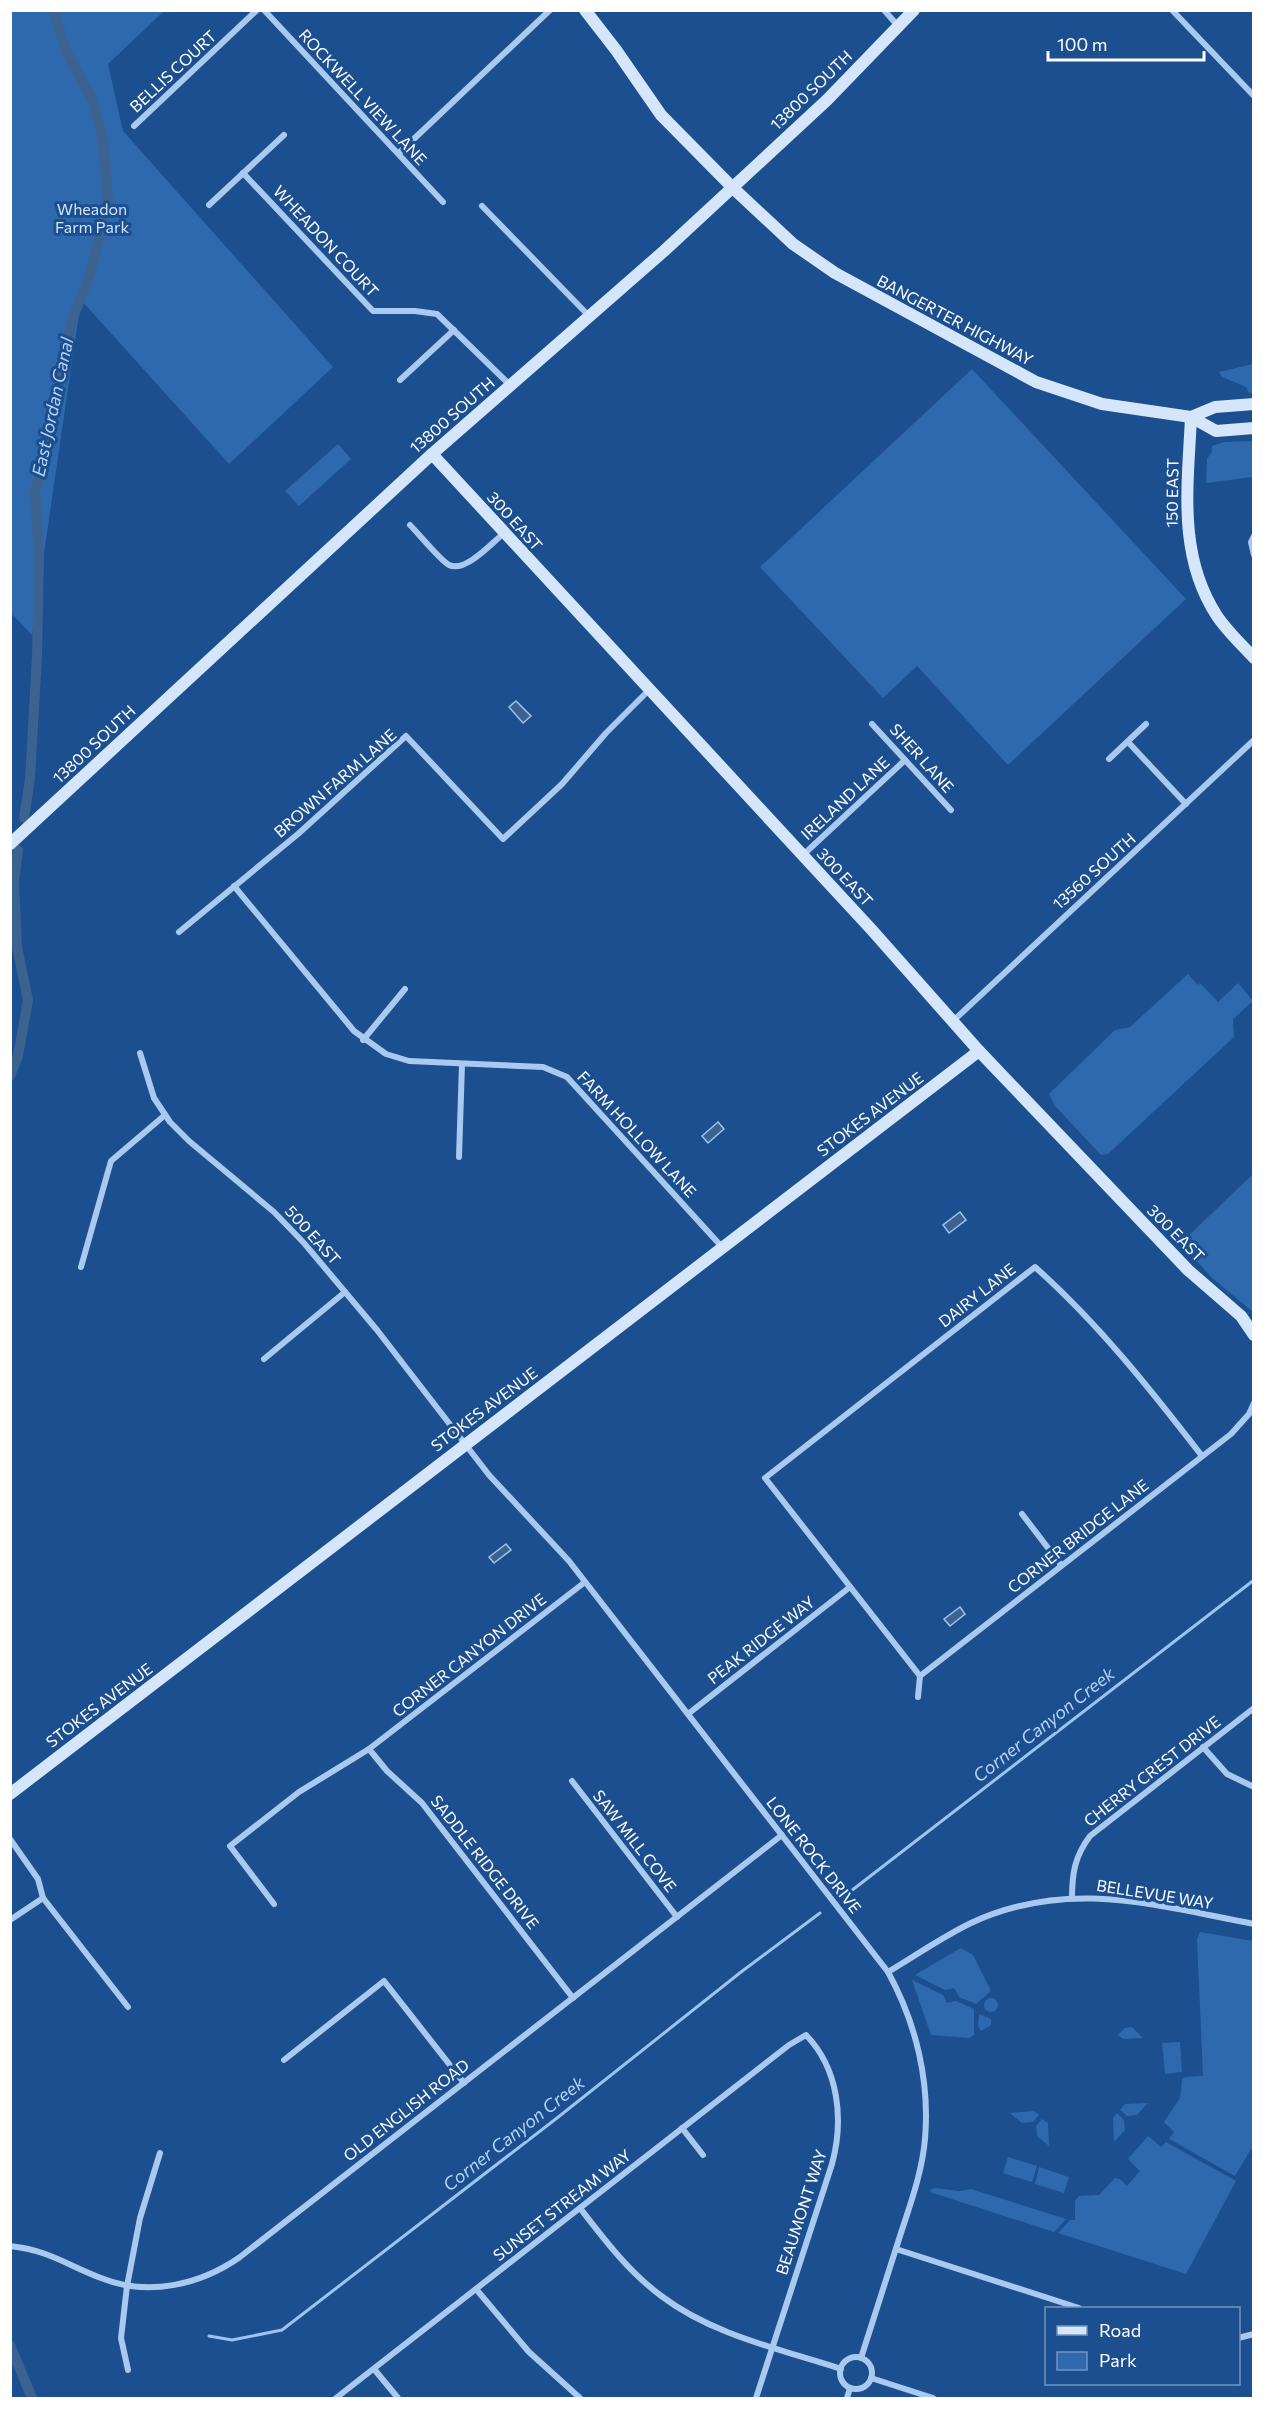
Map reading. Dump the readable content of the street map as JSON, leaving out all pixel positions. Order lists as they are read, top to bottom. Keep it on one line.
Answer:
{"streets":{"main road":["13800 SOUTH","BANGERTER HIGHWAY","150 EAST","300 EAST","STOKES AVENUE"],"street":["BELLIS COURT","ROCKWELL VIEW LANE","WHEADON COURT","SHER LANE","BROWN FARM LANE","IRELAND LANE","13560 SOUTH","FARM HOLLOW LANE","500 EAST","DAIRY LANE","CORNER BRIDGE LANE","PEAK RIDGE WAY","CORNER CANYON DRIVE","CHERRY CREST DRIVE","SAW MILL COVE","LONE ROCK DRIVE","SADDLE RIDGE DRIVE","BELLEVUE WAY","OLD ENGLISH ROAD","SUNSET STREAM WAY","BEAUMONT WAY"]},"crossings":[["13800 SOUTH","WHEADON COURT"],["13800 SOUTH","BANGERTER HIGHWAY"],["13800 SOUTH","300 EAST"],["BANGERTER HIGHWAY","150 EAST"],["300 EAST","BROWN FARM LANE"],["300 EAST","IRELAND LANE"],["300 EAST","13560 SOUTH"],["300 EAST","STOKES AVENUE"],["SHER LANE","IRELAND LANE"],["BROWN FARM LANE","FARM HOLLOW LANE"],["STOKES AVENUE","FARM HOLLOW LANE"],["STOKES AVENUE","500 EAST"],["STOKES AVENUE","LONE ROCK DRIVE"],["500 EAST","LONE ROCK DRIVE"],["DAIRY LANE","CORNER BRIDGE LANE"],["DAIRY LANE","PEAK RIDGE WAY"],["PEAK RIDGE WAY","LONE ROCK DRIVE"],["CORNER CANYON DRIVE","LONE ROCK DRIVE"],["CORNER CANYON DRIVE","SADDLE RIDGE DRIVE"],["CHERRY CREST DRIVE","BELLEVUE WAY"],["SAW MILL COVE","OLD ENGLISH ROAD"],["LONE ROCK DRIVE","BELLEVUE WAY"],["LONE ROCK DRIVE","OLD ENGLISH ROAD"],["SADDLE RIDGE DRIVE","OLD ENGLISH ROAD"],["SUNSET STREAM WAY","BEAUMONT WAY"]],"water":["East Jordan Canal","Corner Canyon Creek"],"parks":["Wheadon Farm Park"],"legend":["Road","Park"],"scale_bar":"100 m"}
